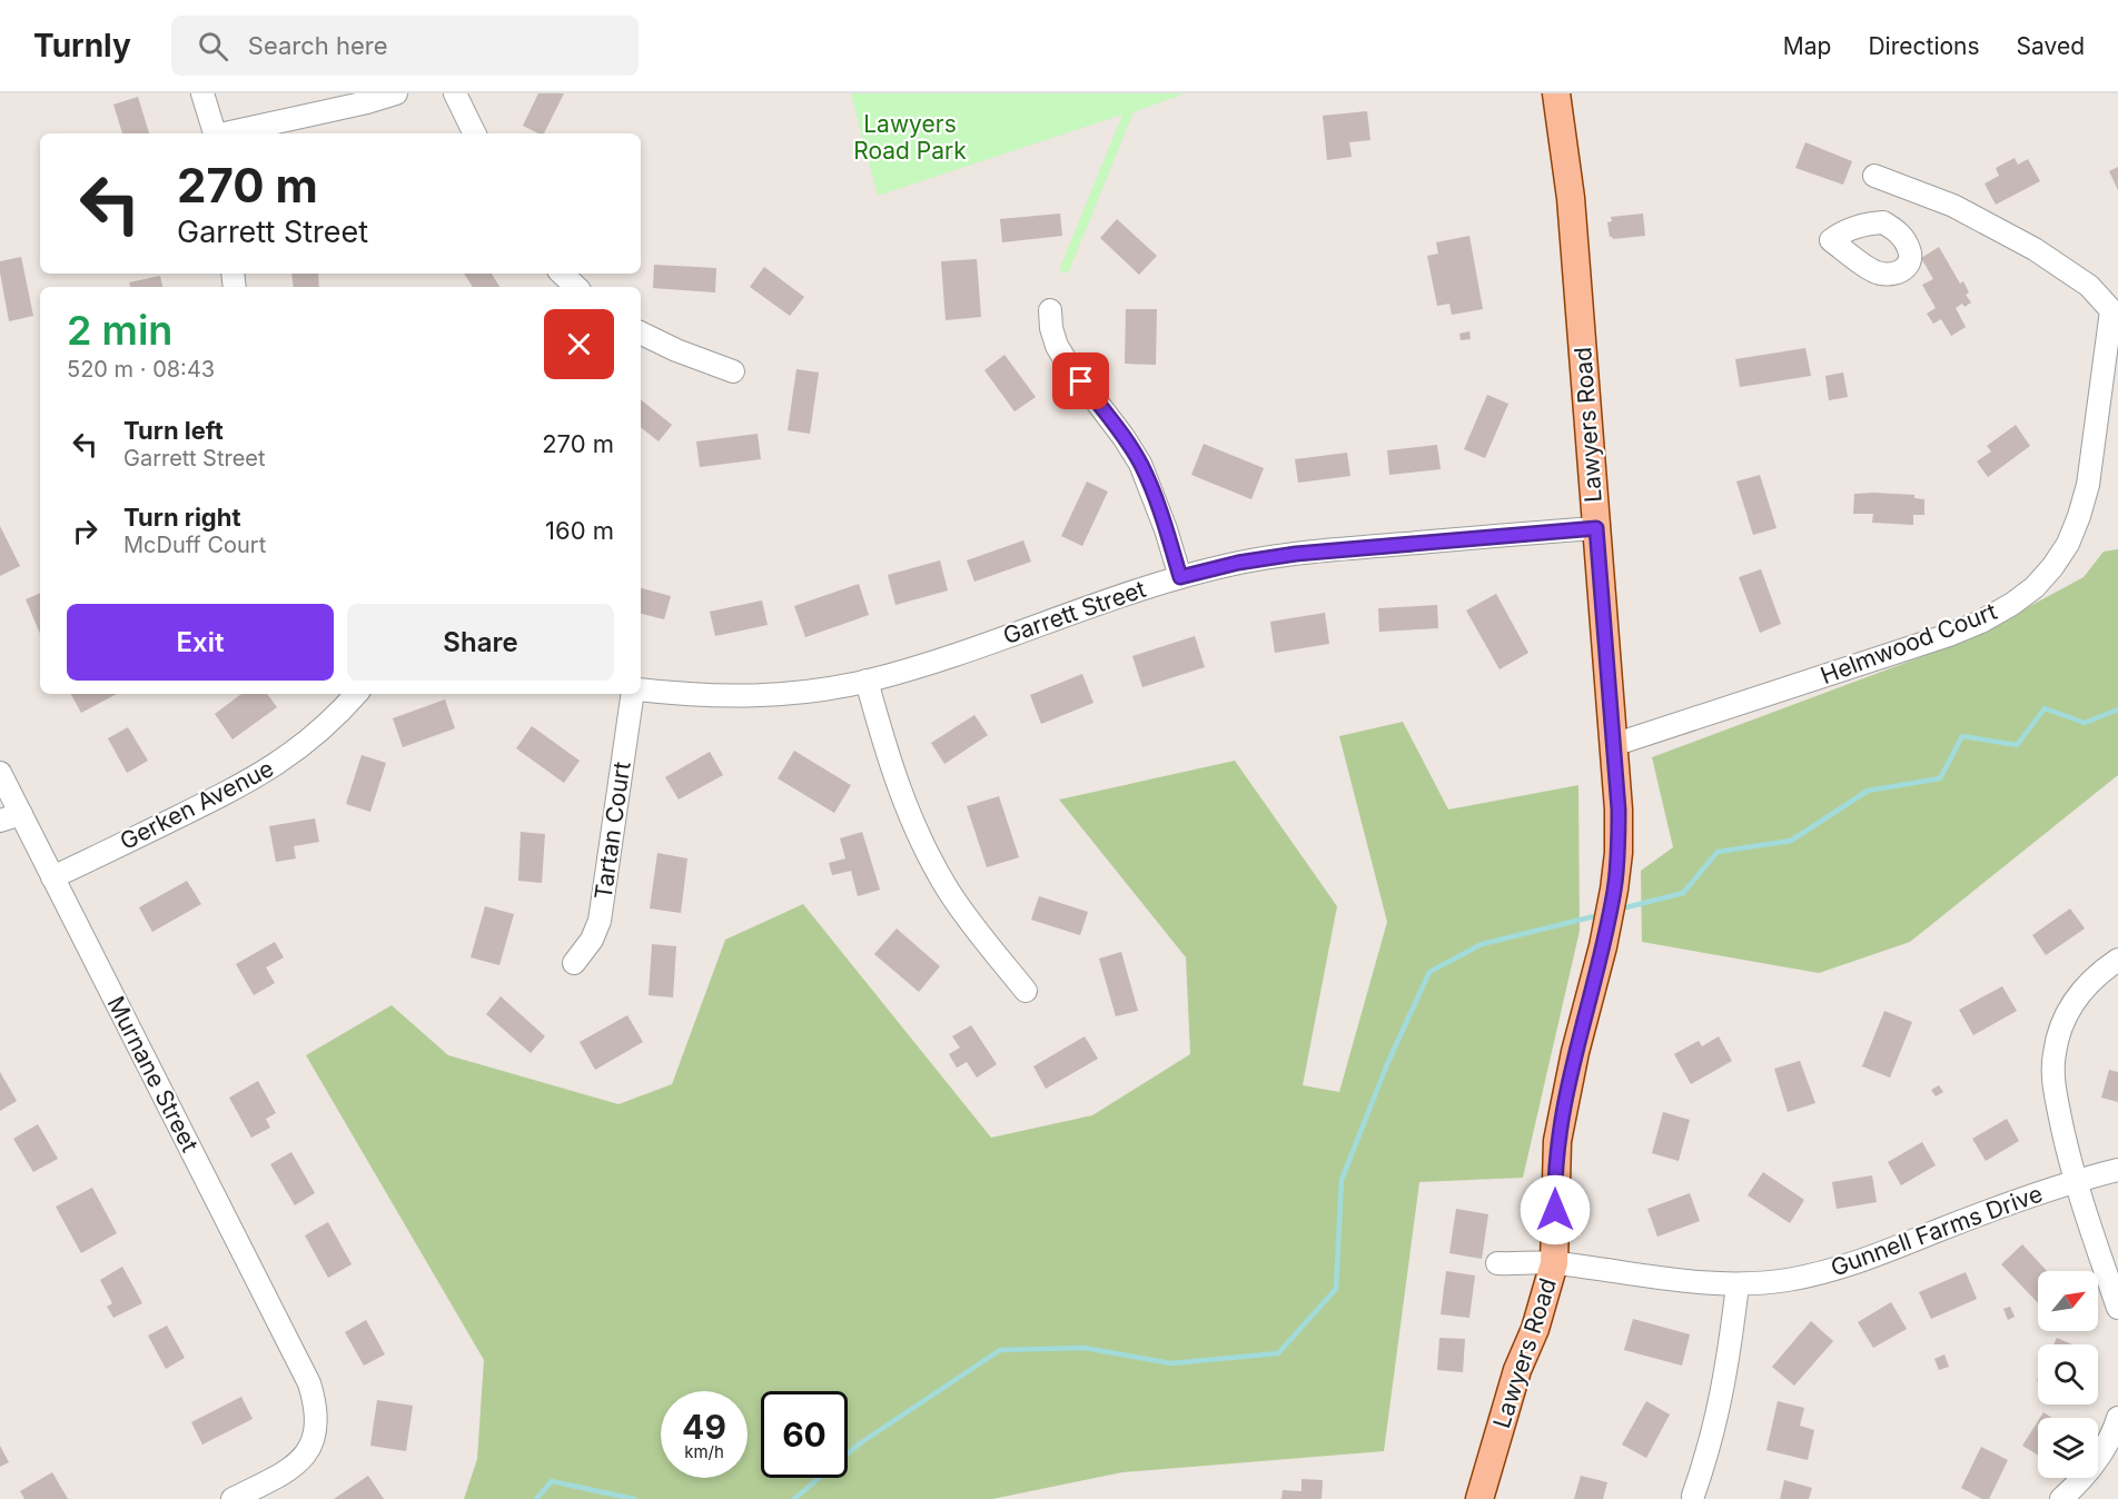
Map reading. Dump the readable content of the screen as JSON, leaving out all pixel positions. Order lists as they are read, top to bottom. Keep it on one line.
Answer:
{"streets":{"main road":["Lawyers Road"],"street":["Garrett Street","Helmwood Court","Gerken Avenue","Tartan Court","Murnane Street","Gunnell Farms Drive"]},"crossings":[["Lawyers Road","Garrett Street"],["Lawyers Road","Helmwood Court"],["Lawyers Road","Gunnell Farms Drive"],["Gerken Avenue","Murnane Street"]],"parks":["Lawyers Road Park"],"north":"top right","page":{"header":"Turnly","search":"Search here","nav":["Map","Directions","Saved"],"turn":["270 m","Garrett Street"],"heading":["2 min","520 m · 08:43"],"list":[{"name":"Turn left","note":"Garrett Street","value":"270 m"},{"name":"Turn right","note":"McDuff Court","value":"160 m"}],"buttons":["Exit","Share"],"speed":"49 km/h","limit":"60"}}
